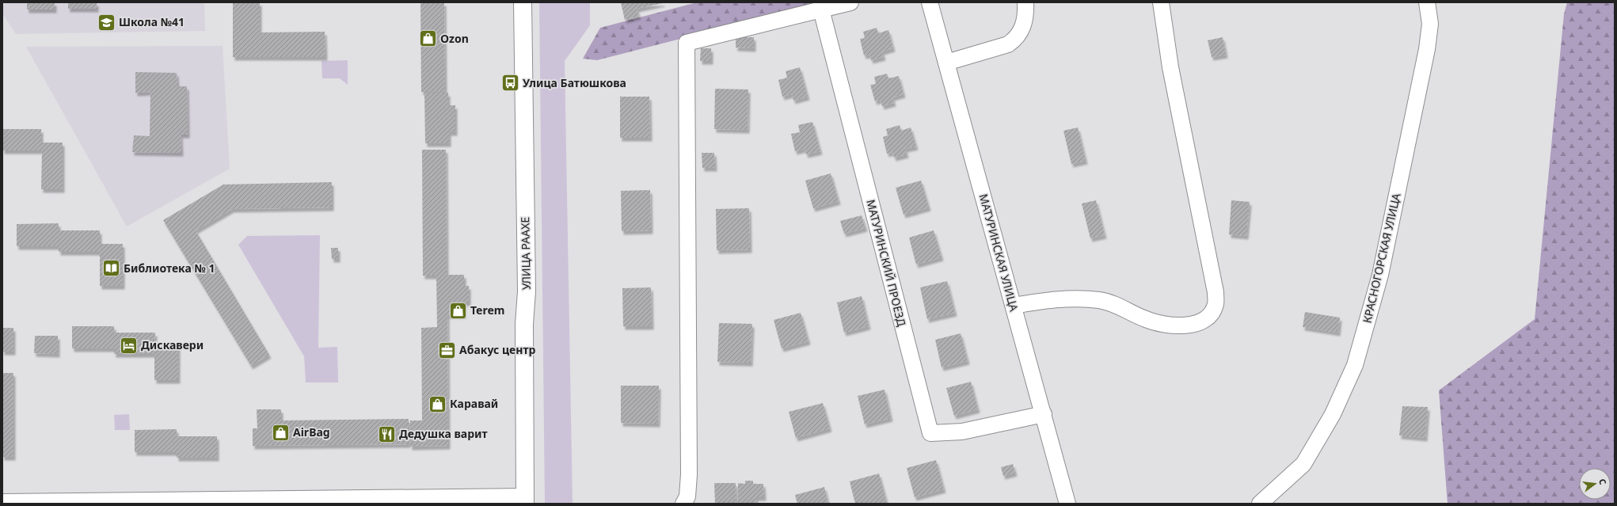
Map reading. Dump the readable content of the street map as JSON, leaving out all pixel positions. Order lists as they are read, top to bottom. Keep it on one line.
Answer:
{"streets":{"main road":["УЛИЦА РААХЕ"],"street":["МАТУРИНСКАЯ УЛИЦА","КРАСНОГОРСКАЯ УЛИЦА","МАТУРИНСКИЙ ПРОЕЗД"]},"crossings":[["МАТУРИНСКАЯ УЛИЦА","МАТУРИНСКИЙ ПРОЕЗД"]],"places":{"school or university":["Школа №41"],"shop":["Ozon","Terem","Каравай","AirBag"],"bus stop":["Улица Батюшкова"],"library":["Библиотека № 1"],"hotel":["Дискавери"],"office":["Абакус центр"],"restaurant":["Дедушка варит"]},"north":"right"}
